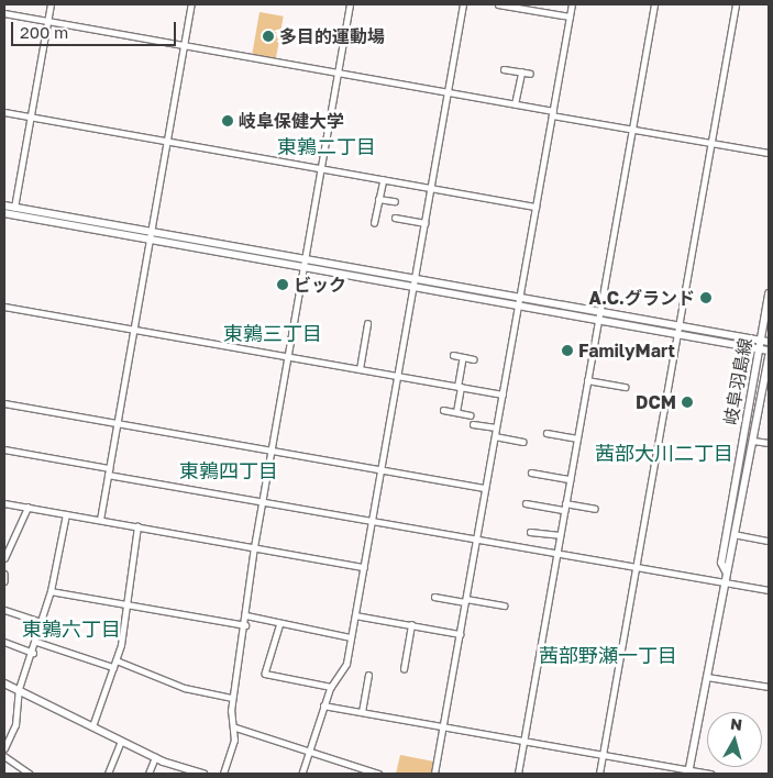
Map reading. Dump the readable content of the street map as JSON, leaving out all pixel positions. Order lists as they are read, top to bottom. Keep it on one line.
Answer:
{"streets":{"main road":["岐阜羽島線"]},"districts":["東鶉二丁目","東鶉三丁目","茜部大川二丁目","東鶉四丁目","東鶉六丁目","茜部野瀬一丁目"],"places":["多目的運動場","岐阜保健大学","ビック","A.C.グランド","FamilyMart","DCM"],"scale_bar":"200 m","north":"top"}
